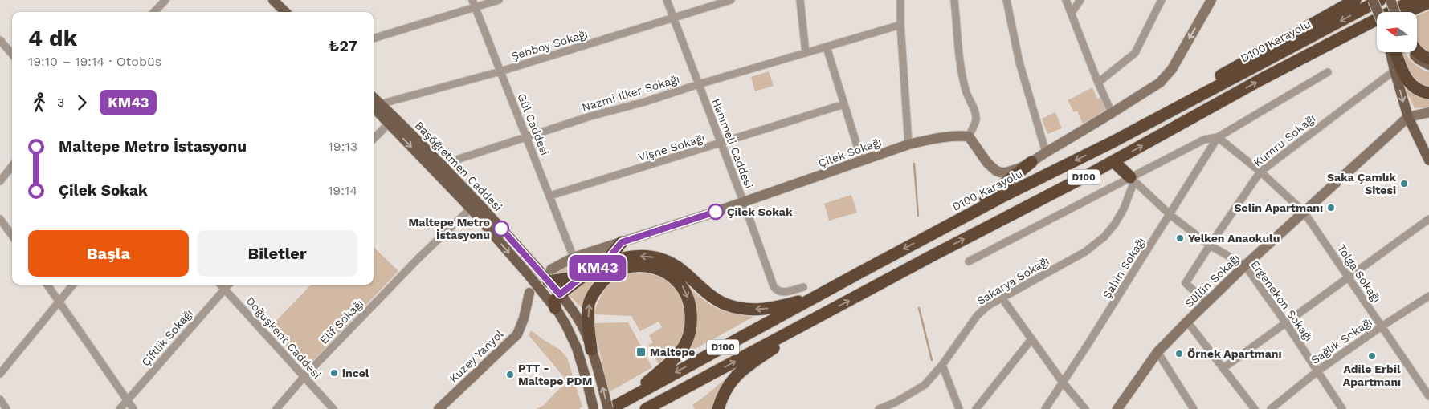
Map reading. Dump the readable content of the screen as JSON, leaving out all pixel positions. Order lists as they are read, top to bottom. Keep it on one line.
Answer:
{"streets":{"highway":["D100 Karayolu","D100"],"main road":["Çilek Sokağı","Başöğretmen Caddesi","Sülün Sokağı","Kuzey Yanyol"],"street":["Şebboy Sokağı","Nazmi İlker Sokağı","Gül Caddesi","Kumru Sokağı","Hanımeli Caddesi","Vişne Sokağı","Şahin Sokağı","Tolga Sokağı","Sakarya Sokağı","Ergenekon Sokağı","Elif Sokağı","Çiftlik Sokağı","Doğuşkent Caddesi","Sağlık Sokağı"]},"crossings":[["D100 Karayolu","Başöğretmen Caddesi"],["Şebboy Sokağı","Gül Caddesi"],["Şebboy Sokağı","Hanımeli Caddesi"],["Nazmi İlker Sokağı","Gül Caddesi"],["Nazmi İlker Sokağı","Hanımeli Caddesi"],["Nazmi İlker Sokağı","Başöğretmen Caddesi"],["Gül Caddesi","Vişne Sokağı"],["Gül Caddesi","Çilek Sokağı"],["Kumru Sokağı","Tolga Sokağı"],["Kumru Sokağı","Sülün Sokağı"],["Kumru Sokağı","Ergenekon Sokağı"],["Hanımeli Caddesi","Vişne Sokağı"],["Hanımeli Caddesi","Çilek Sokağı"],["Çilek Sokağı","Başöğretmen Caddesi"],["Başöğretmen Caddesi","Elif Sokağı"],["Şahin Sokağı","Ergenekon Sokağı"],["Tolga Sokağı","Sülün Sokağı"],["Tolga Sokağı","Sağlık Sokağı"],["Sakarya Sokağı","Ergenekon Sokağı"],["Sülün Sokağı","Ergenekon Sokağı"],["Ergenekon Sokağı","Sağlık Sokağı"],["Elif Sokağı","Doğuşkent Caddesi"],["Çiftlik Sokağı","Doğuşkent Caddesi"]],"places":{"other":["Saka Çamlık Sitesi","Selin Apartmanı","Çilek Sokak","Maltepe Metro İstasyonu","Yelken Anaokulu","Örnek Apartmanı","Adile Erbil Apartmanı","incel","PTT - Maltepe PDM"],"transit":["Maltepe"]},"lines":["bus line KM43"],"north":"left","page":{"on_map":"KM43","heading":["4 dk","19:10 – 19:14 · Otobüs","₺27"],"legs":["3","KM43"],"list":[{"name":"Maltepe Metro İstasyonu","value":"19:13"},{"name":"Çilek Sokak","value":"19:14"}],"buttons":["Başla","Biletler"]}}
